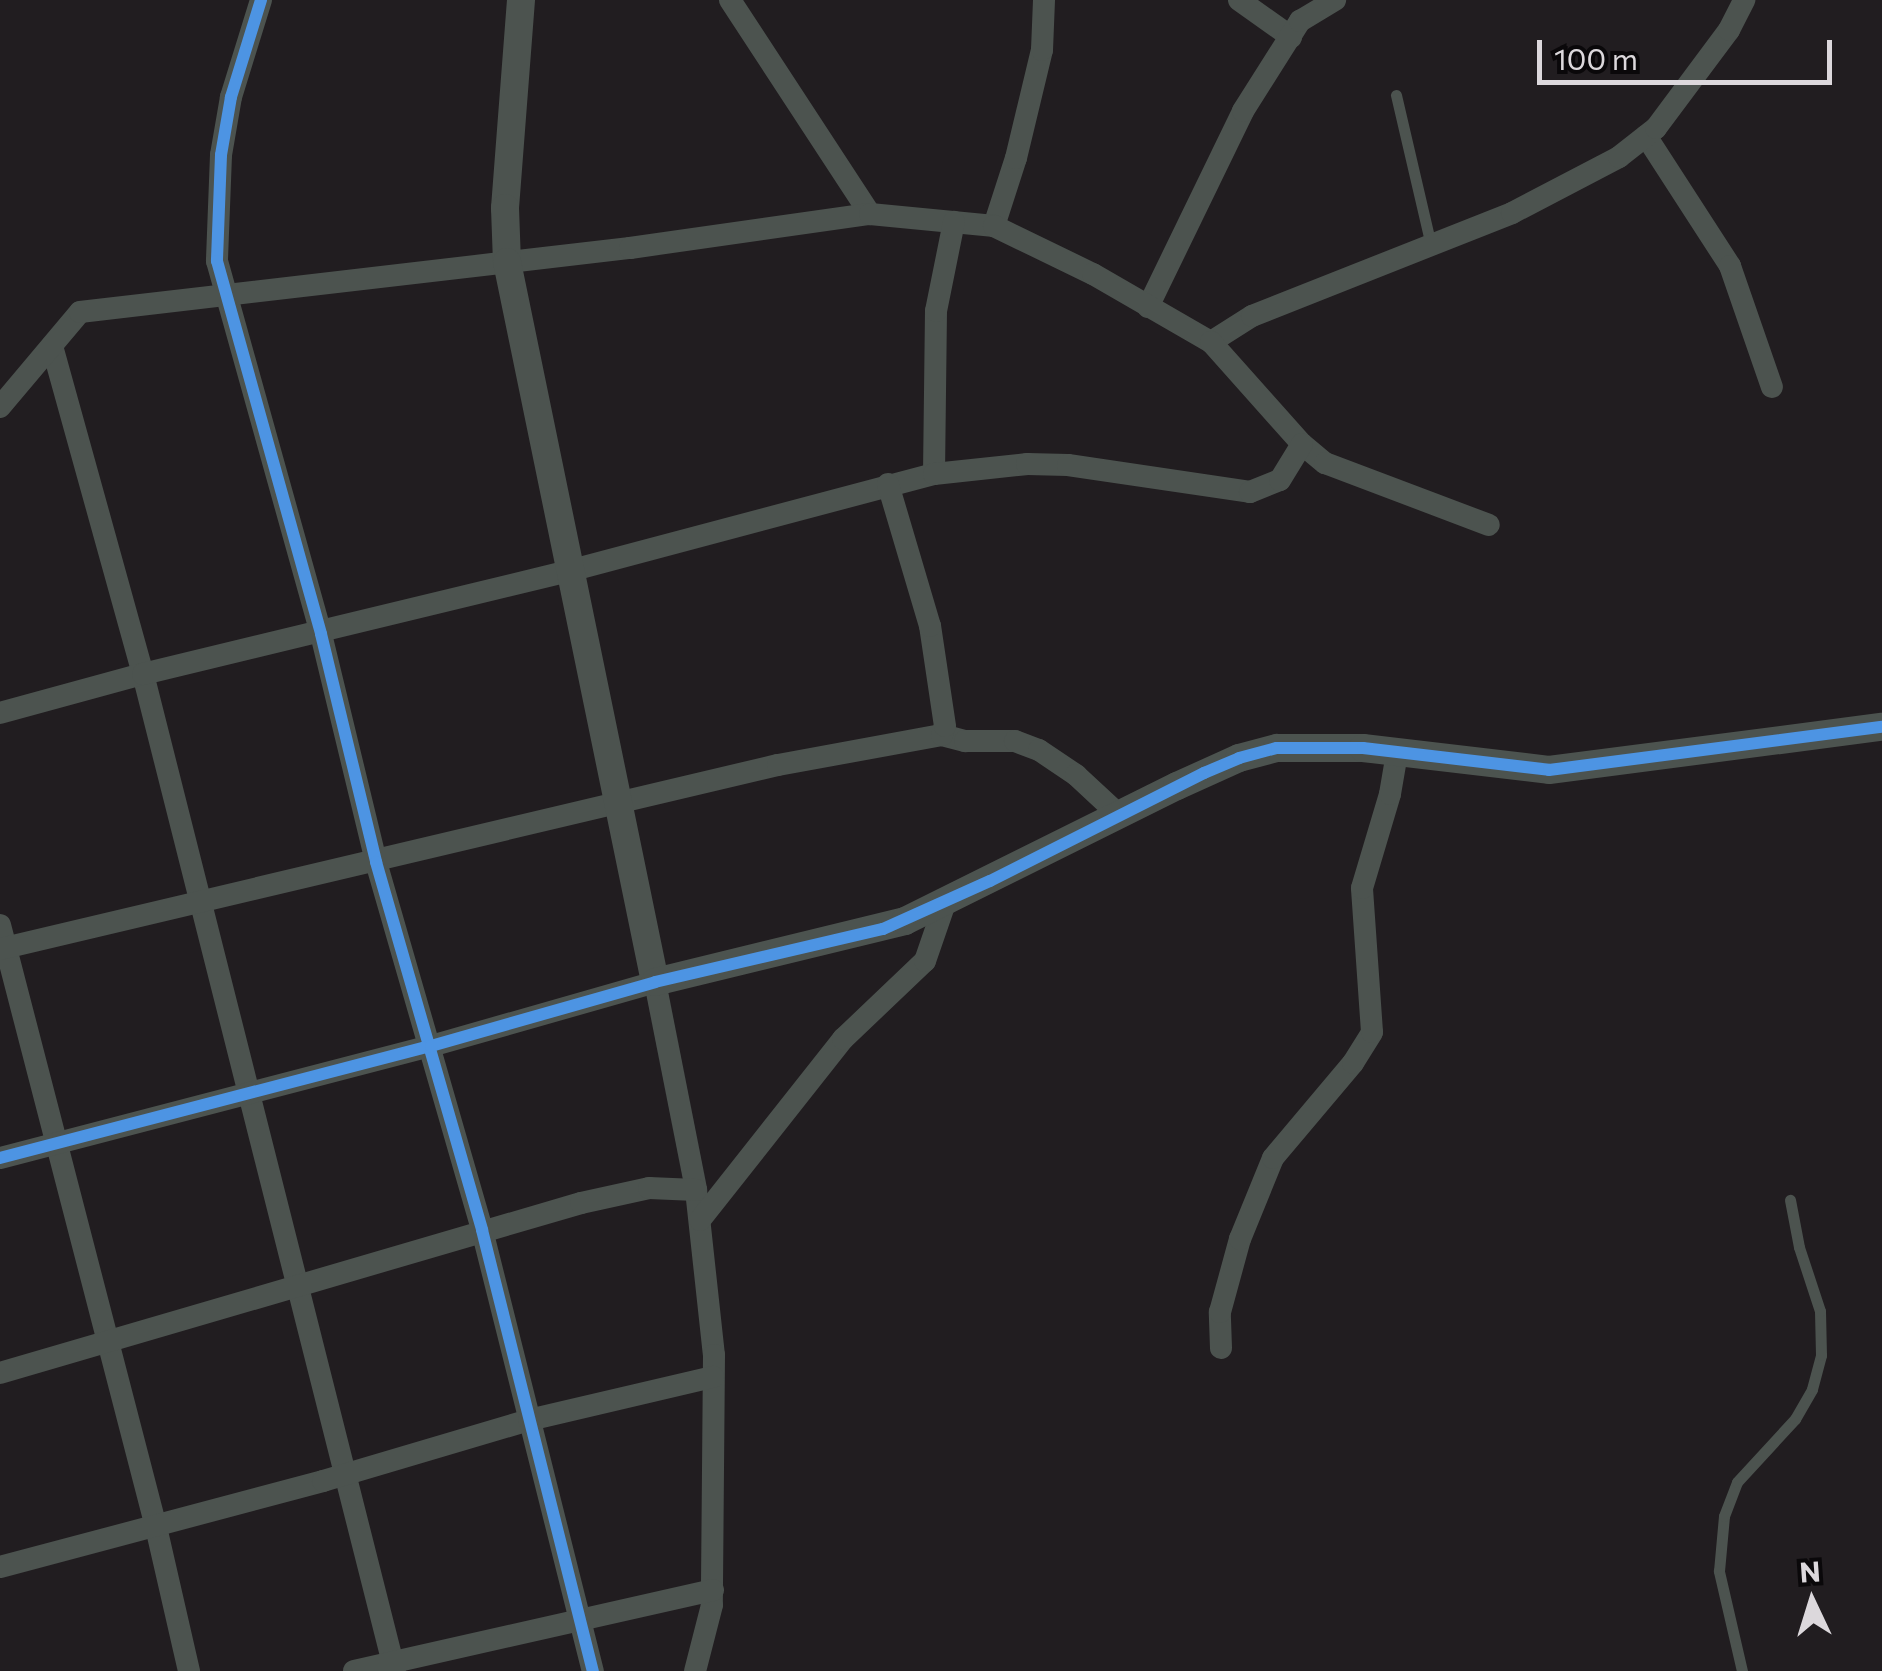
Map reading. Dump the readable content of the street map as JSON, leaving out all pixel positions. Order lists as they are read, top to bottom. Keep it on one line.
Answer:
{"scale_bar":"100 m","north":"top"}
